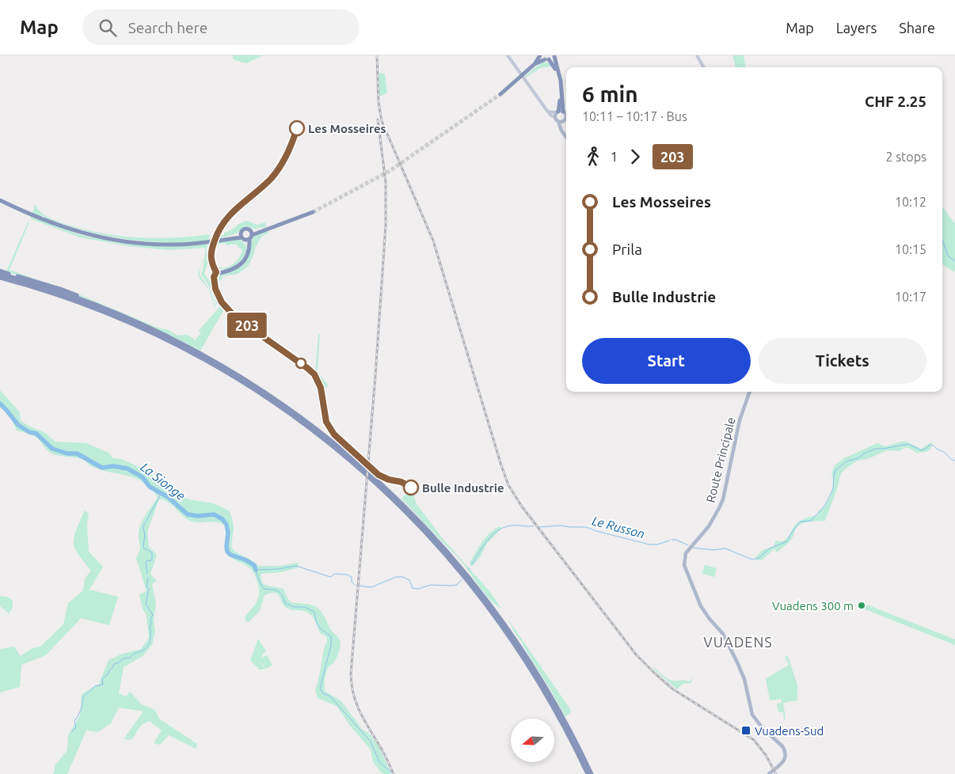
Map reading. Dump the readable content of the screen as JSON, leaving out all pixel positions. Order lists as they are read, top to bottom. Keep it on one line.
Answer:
{"streets":{"main road":["Route Principale"]},"districts":["VUADENS"],"water":["La Sionge","Le Russon"],"places":{"other":["Les Mosseires","Bulle Industrie","Vuadens 300 m"],"transit":["Vuadens-Sud"]},"lines":["bus line 203"],"north":"left","page":{"header":"Map","search":"Search here","nav":["Map","Layers","Share"],"on_map":"203","heading":["6 min","10:11 – 10:17 · Bus","CHF 2.25"],"legs":["1","203","2 stops"],"list":[{"name":"Les Mosseires","value":"10:12"},{"name":"Prila","value":"10:15"},{"name":"Bulle Industrie","value":"10:17"}],"buttons":["Start","Tickets"]}}
